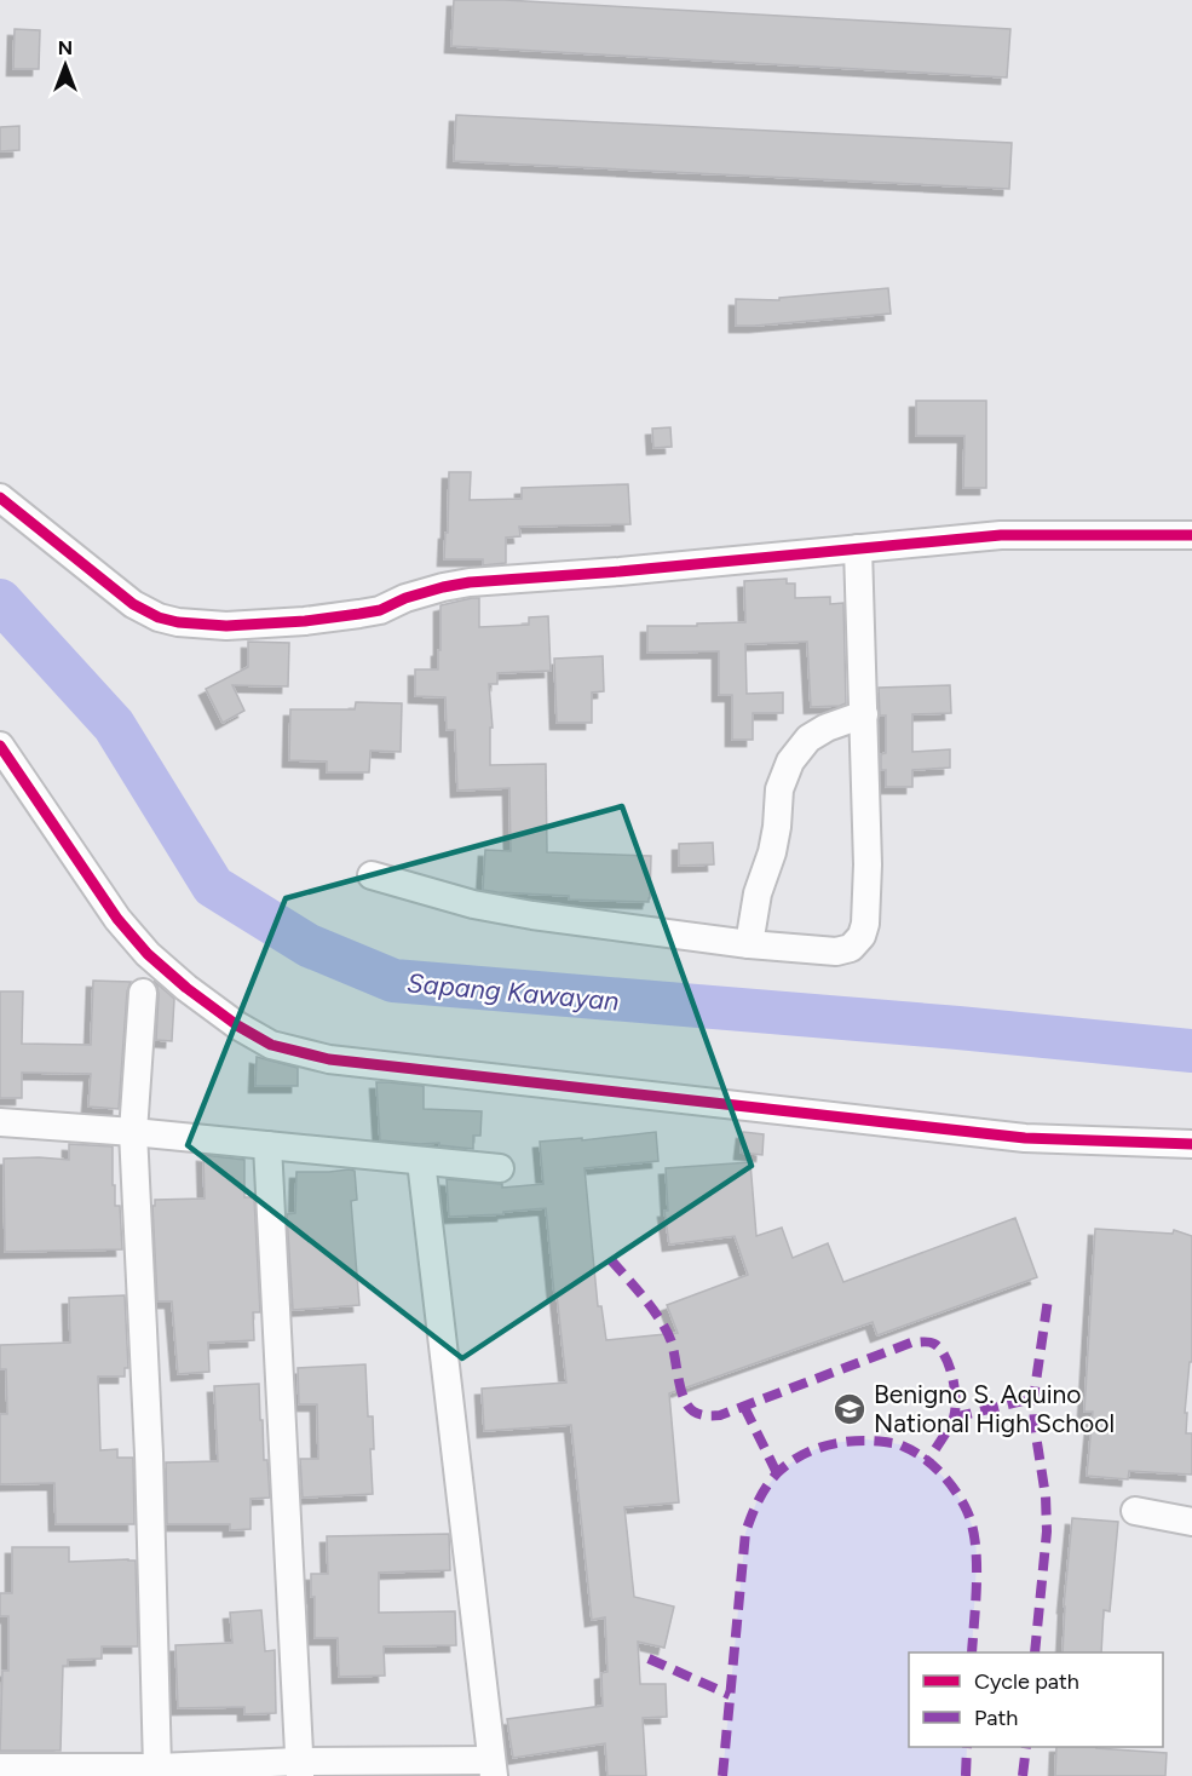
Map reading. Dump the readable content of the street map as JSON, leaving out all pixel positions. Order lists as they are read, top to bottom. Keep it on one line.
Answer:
{"water":["Sapang Kawayan"],"places":{"school or university":["Benigno S. Aquino National High School"]},"legend":["Cycle path","Path"],"north":"top"}
